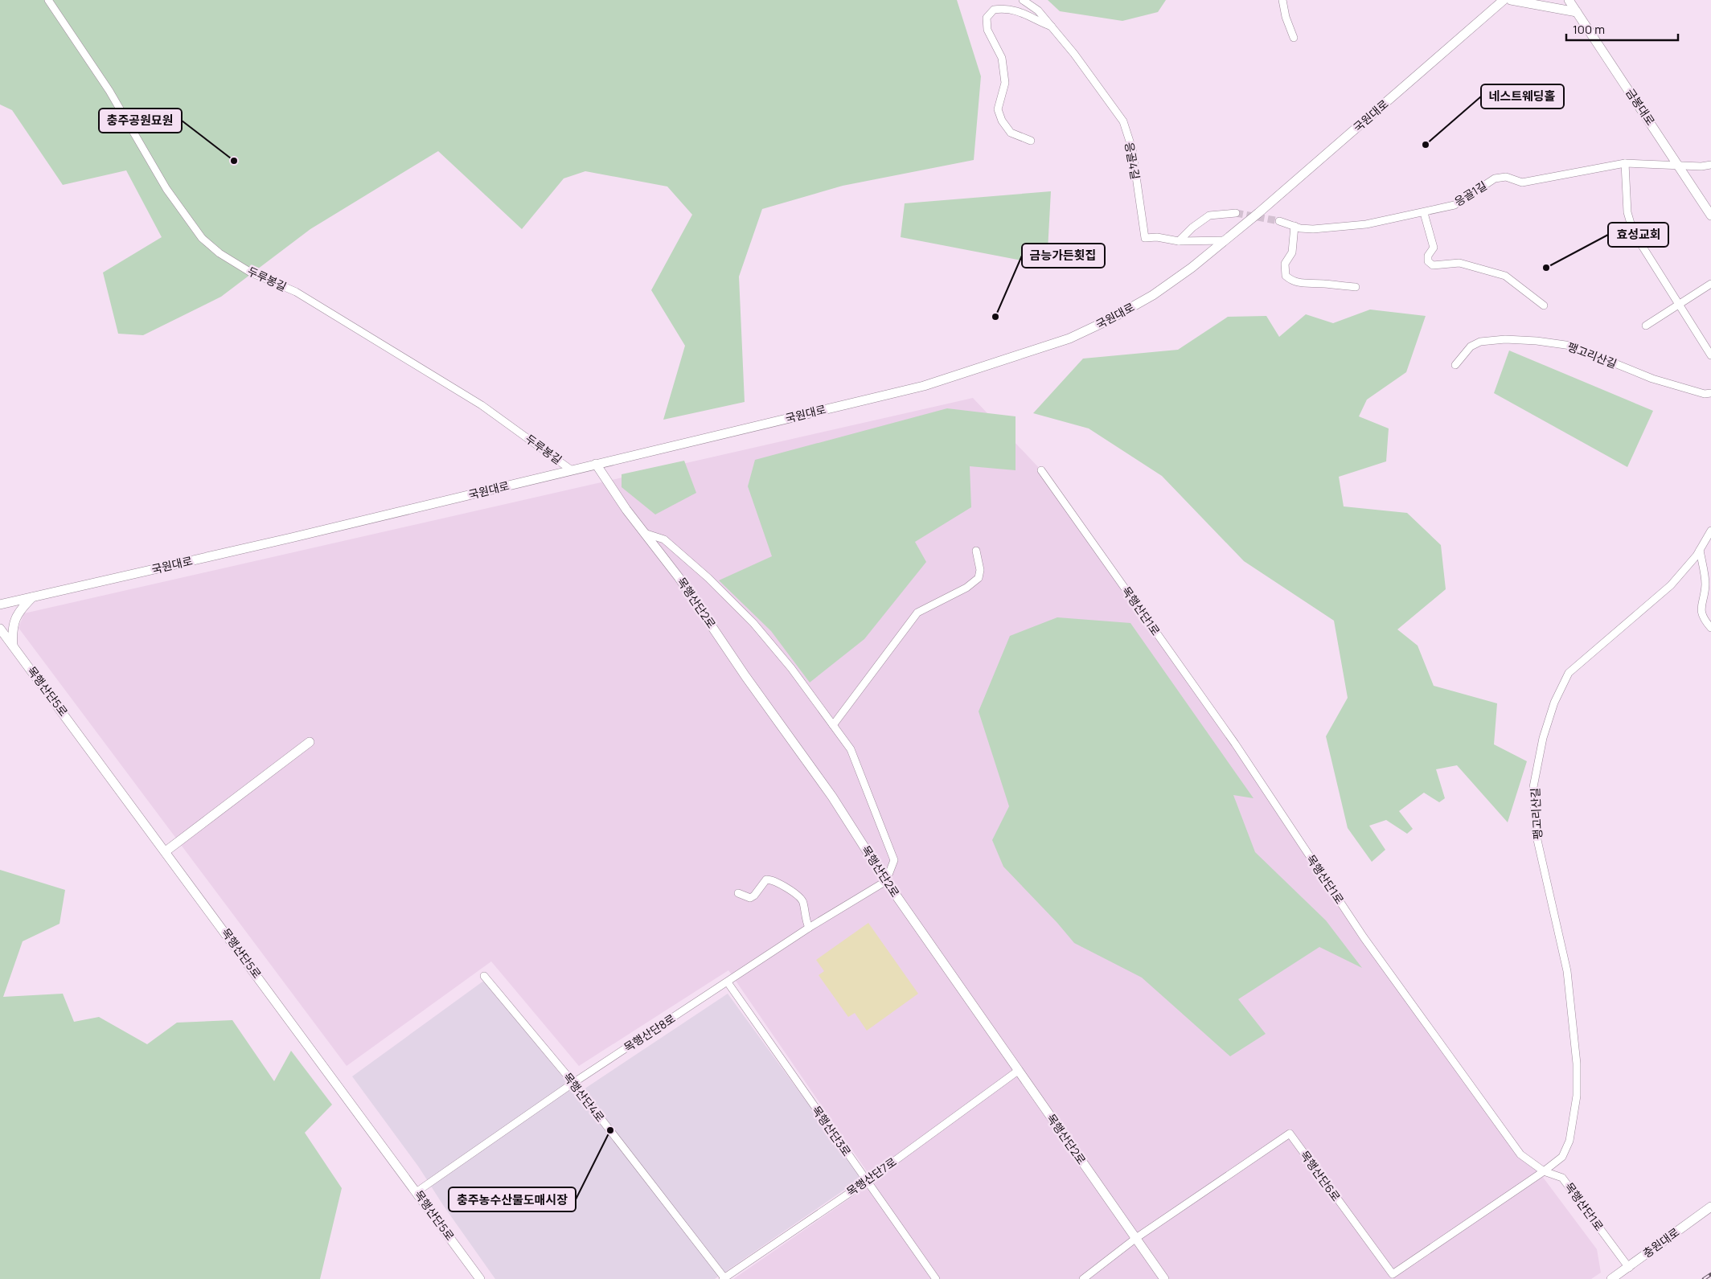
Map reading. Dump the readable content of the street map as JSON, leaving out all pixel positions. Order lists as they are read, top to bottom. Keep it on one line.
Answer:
{"streets":{"street":["금봉대로","국원대로","응골4길","응골1길","두루봉길","팽고리산길","목행산단2로","목행산단1로","목행산단5로","목행산단8로","목행산단4로","목행산단3로","목행산단6로","목행산단7로","충원대로"]},"crossings":[["금봉대로","응골1길"],["국원대로","응골4길"],["국원대로","두루봉길"],["국원대로","목행산단2로"],["팽고리산길","목행산단1로"],["팽고리산길","목행산단6로"],["목행산단2로","목행산단8로"],["목행산단2로","목행산단6로"],["목행산단2로","목행산단7로"],["목행산단1로","목행산단6로"],["목행산단1로","충원대로"],["목행산단5로","목행산단8로"],["목행산단8로","목행산단4로"],["목행산단8로","목행산단3로"],["목행산단4로","목행산단7로"],["목행산단3로","목행산단7로"]],"places":["네스트웨딩홀","충주공원묘원","효성교회","금능가든횟집","충주농수산물도매시장"],"scale_bar":"100 m"}
